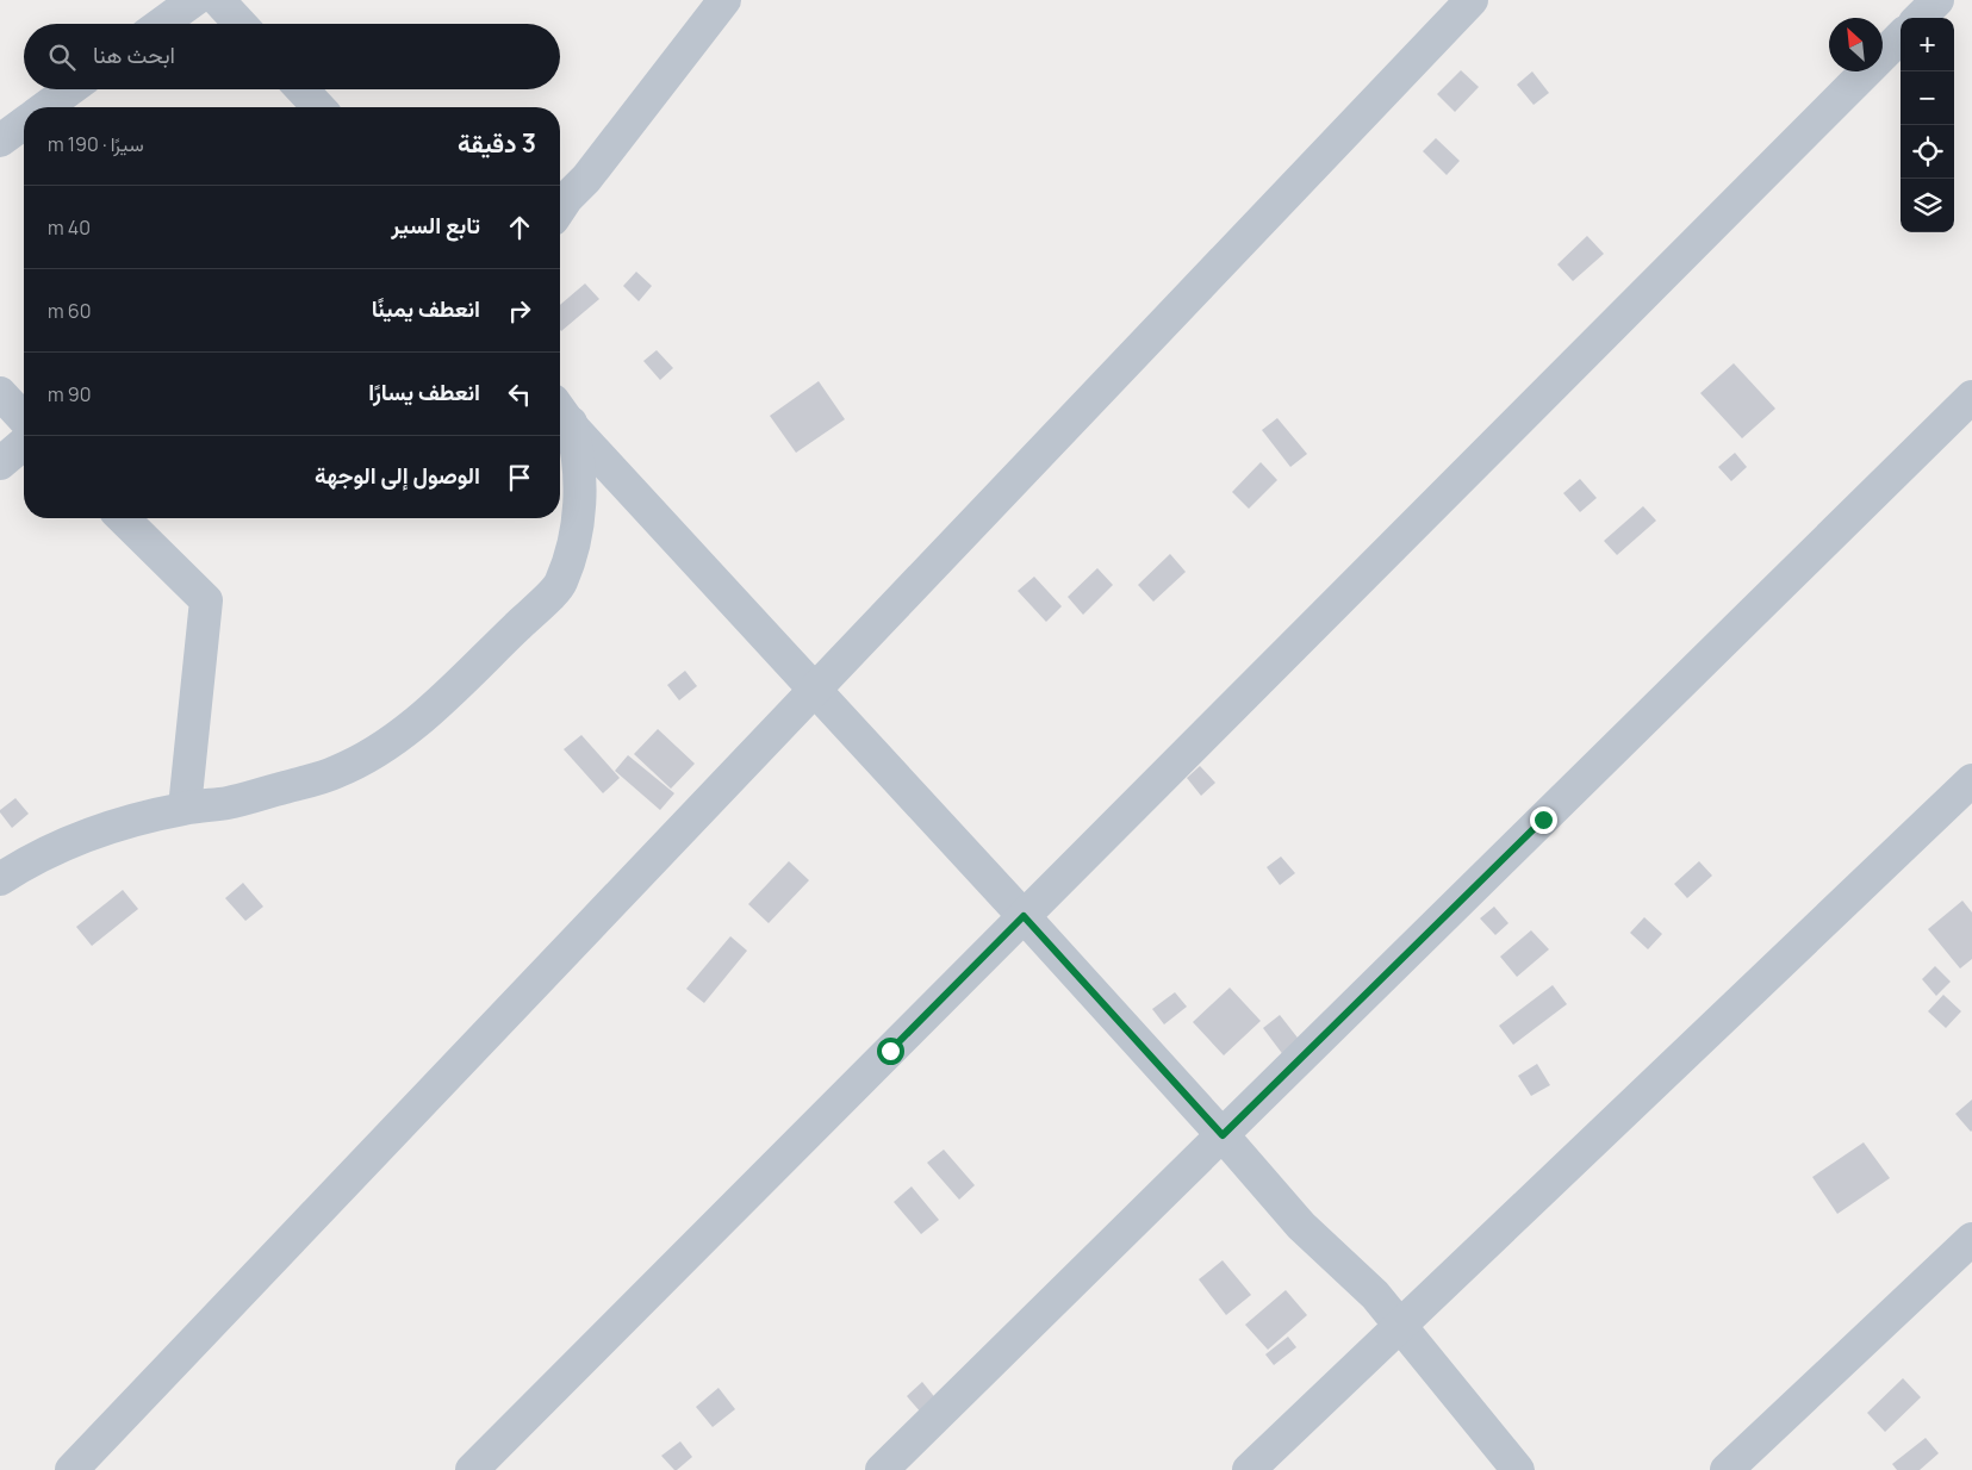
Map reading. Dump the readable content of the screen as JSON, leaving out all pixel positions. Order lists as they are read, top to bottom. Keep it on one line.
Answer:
{"north":"top left","page":{"map_buttons":["+","−"],"search":"ابحث هنا","heading":["3 دقيقة","سيرًا · 190 m"],"list":[["تابع السير","40 m"],["انعطف يمينًا","60 m"],["انعطف يسارًا","90 m"],"الوصول إلى الوجهة"]}}
